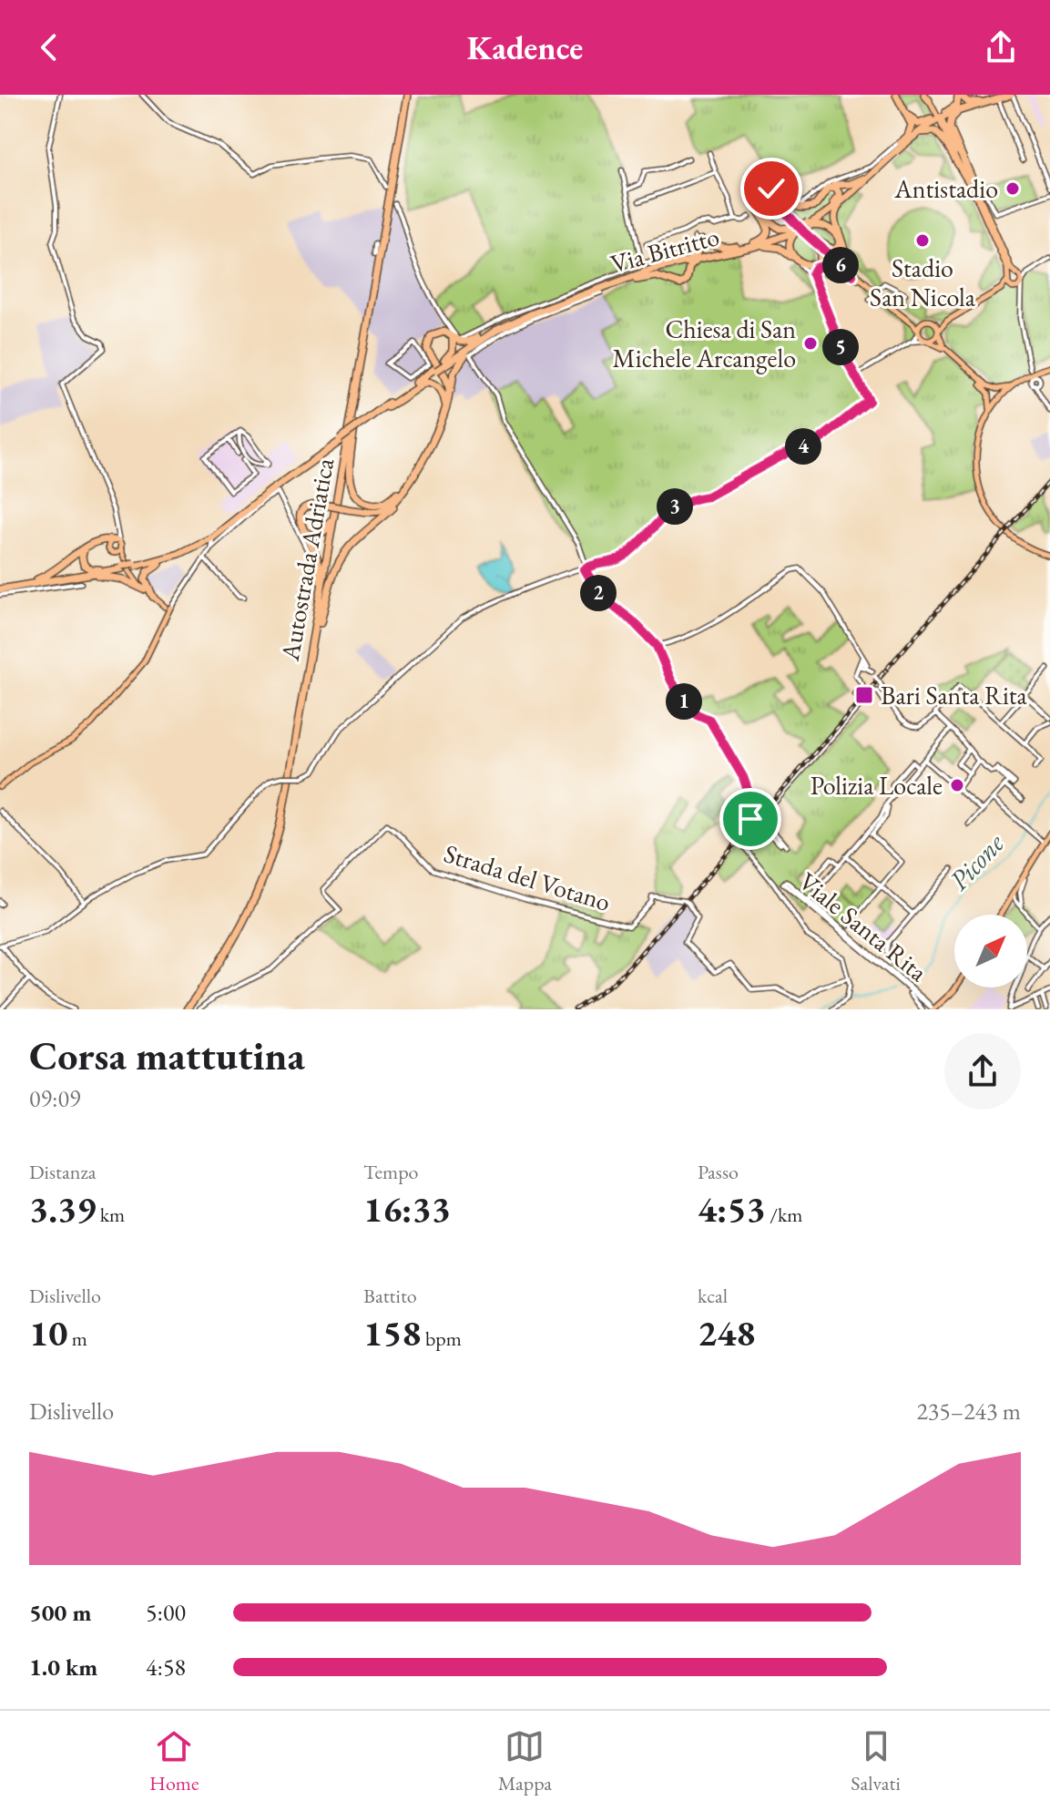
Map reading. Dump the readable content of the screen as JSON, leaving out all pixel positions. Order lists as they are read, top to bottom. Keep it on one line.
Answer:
{"streets":{"highway":["Via Bitritto","Autostrada Adriatica"],"street":["Strada del Votano","Viale Santa Rita"]},"water":["Picone"],"places":{"other":["Antistadio","Stadio San Nicola","Chiesa di San Michele Arcangelo","Polizia Locale"],"transit":["Bari Santa Rita"]},"north":"top right","page":{"header":"Kadence","pins":["6","5","4","3","2","1"],"heading":["Corsa mattutina","09:09"],"stats":[["Distanza","3.39 km"],["Tempo","16:33"],["Passo","4:53 /km"],["Dislivello","10 m"],["Battito","158 bpm"],["kcal","248"]],"chart":["Dislivello","235–243 m"],"list":[{"name":"500 m","note":"5:00"},{"name":"1.0 km","note":"4:58"}],"tabs":["Home","Mappa","Salvati"]}}
